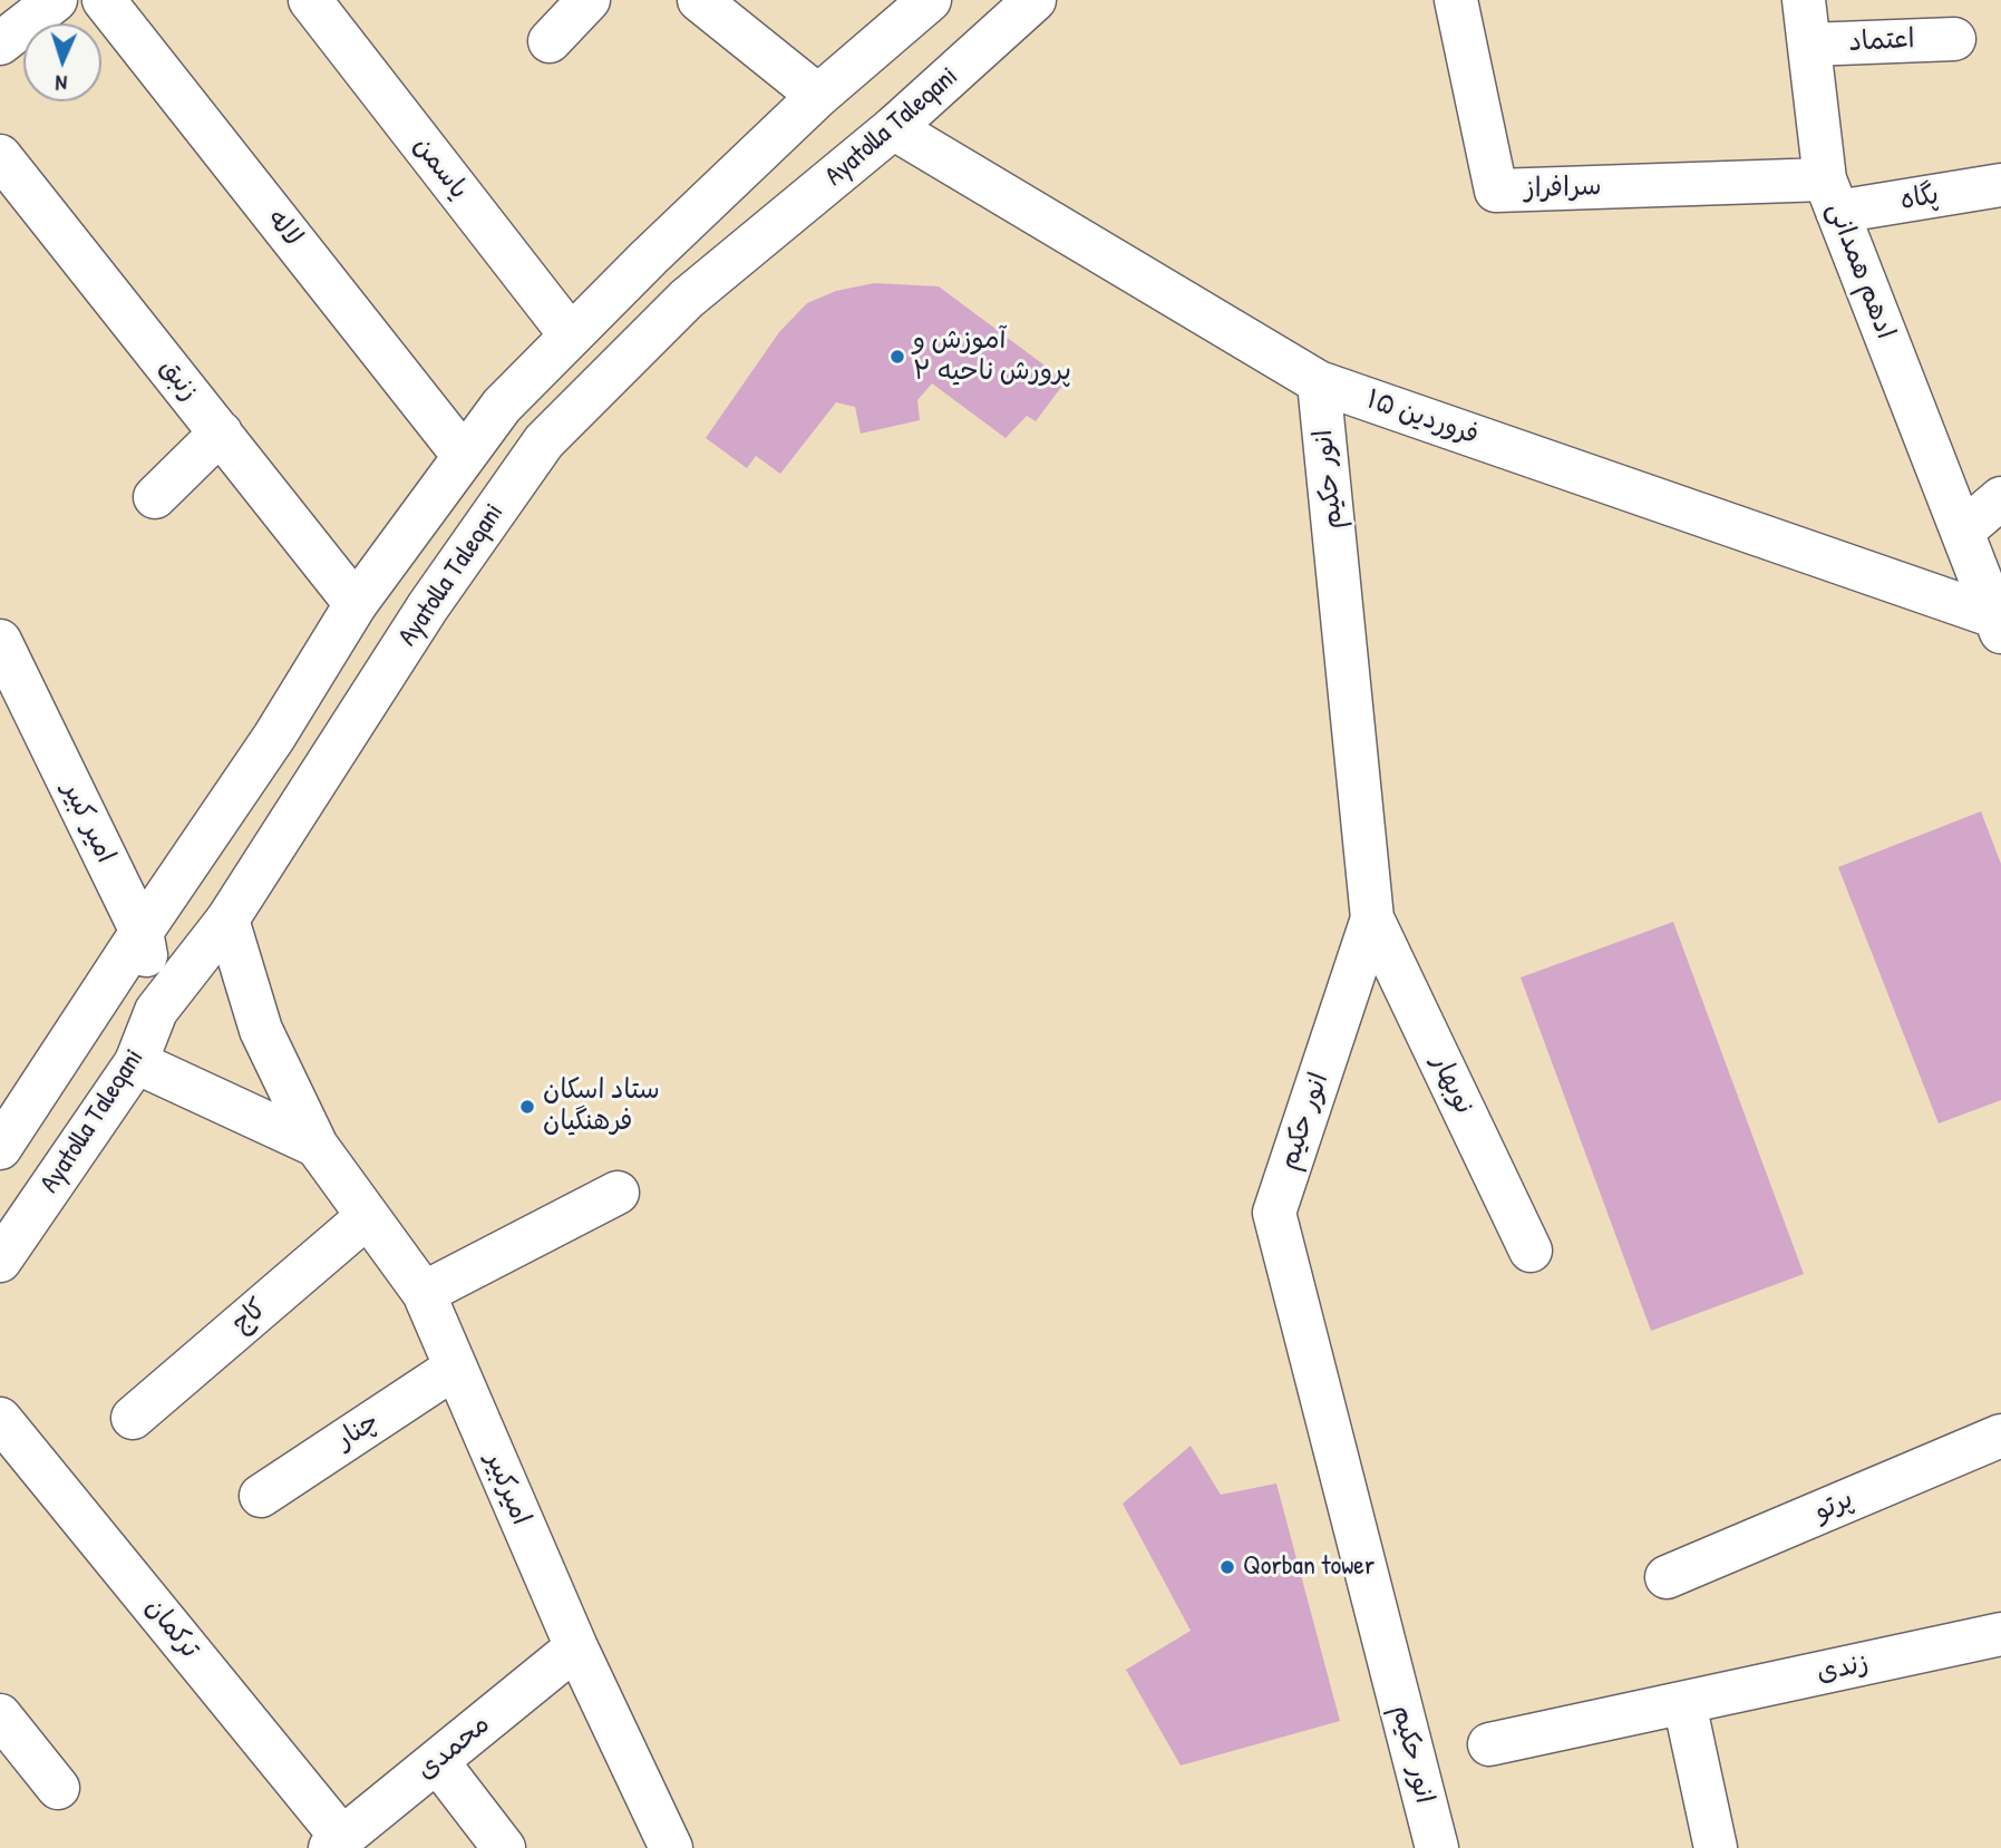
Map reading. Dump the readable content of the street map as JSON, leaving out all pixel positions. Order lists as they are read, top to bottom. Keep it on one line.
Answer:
{"streets":{"street":["اعتماد","Ayatolla Taleqani","یاسمن","سرافراز","پگاه","لاله","ادهم همدانی","زنبق","۱۵ فروردین","انور حکیم","امیر کبیر","نوبهار","کاج","چنار","امیرکبیر","پرتو","ترکمان","زندی","محمدی"]},"crossings":[["اعتماد","ادهم همدانی"],["Ayatolla Taleqani","یاسمن"],["Ayatolla Taleqani","لاله"],["Ayatolla Taleqani","زنبق"],["Ayatolla Taleqani","۱۵ فروردین"],["Ayatolla Taleqani","امیر کبیر"],["Ayatolla Taleqani","امیرکبیر"],["سرافراز","پگاه"],["سرافراز","ادهم همدانی"],["پگاه","ادهم همدانی"],["ادهم همدانی","۱۵ فروردین"],["۱۵ فروردین","انور حکیم"],["انور حکیم","نوبهار"],["کاج","امیرکبیر"],["چنار","امیرکبیر"],["امیرکبیر","محمدی"],["ترکمان","محمدی"]],"places":["آموزش و پرورش ناحیه ۲","ستاد اسکان فرهنگیان","Qorban tower"],"north":"bottom"}
